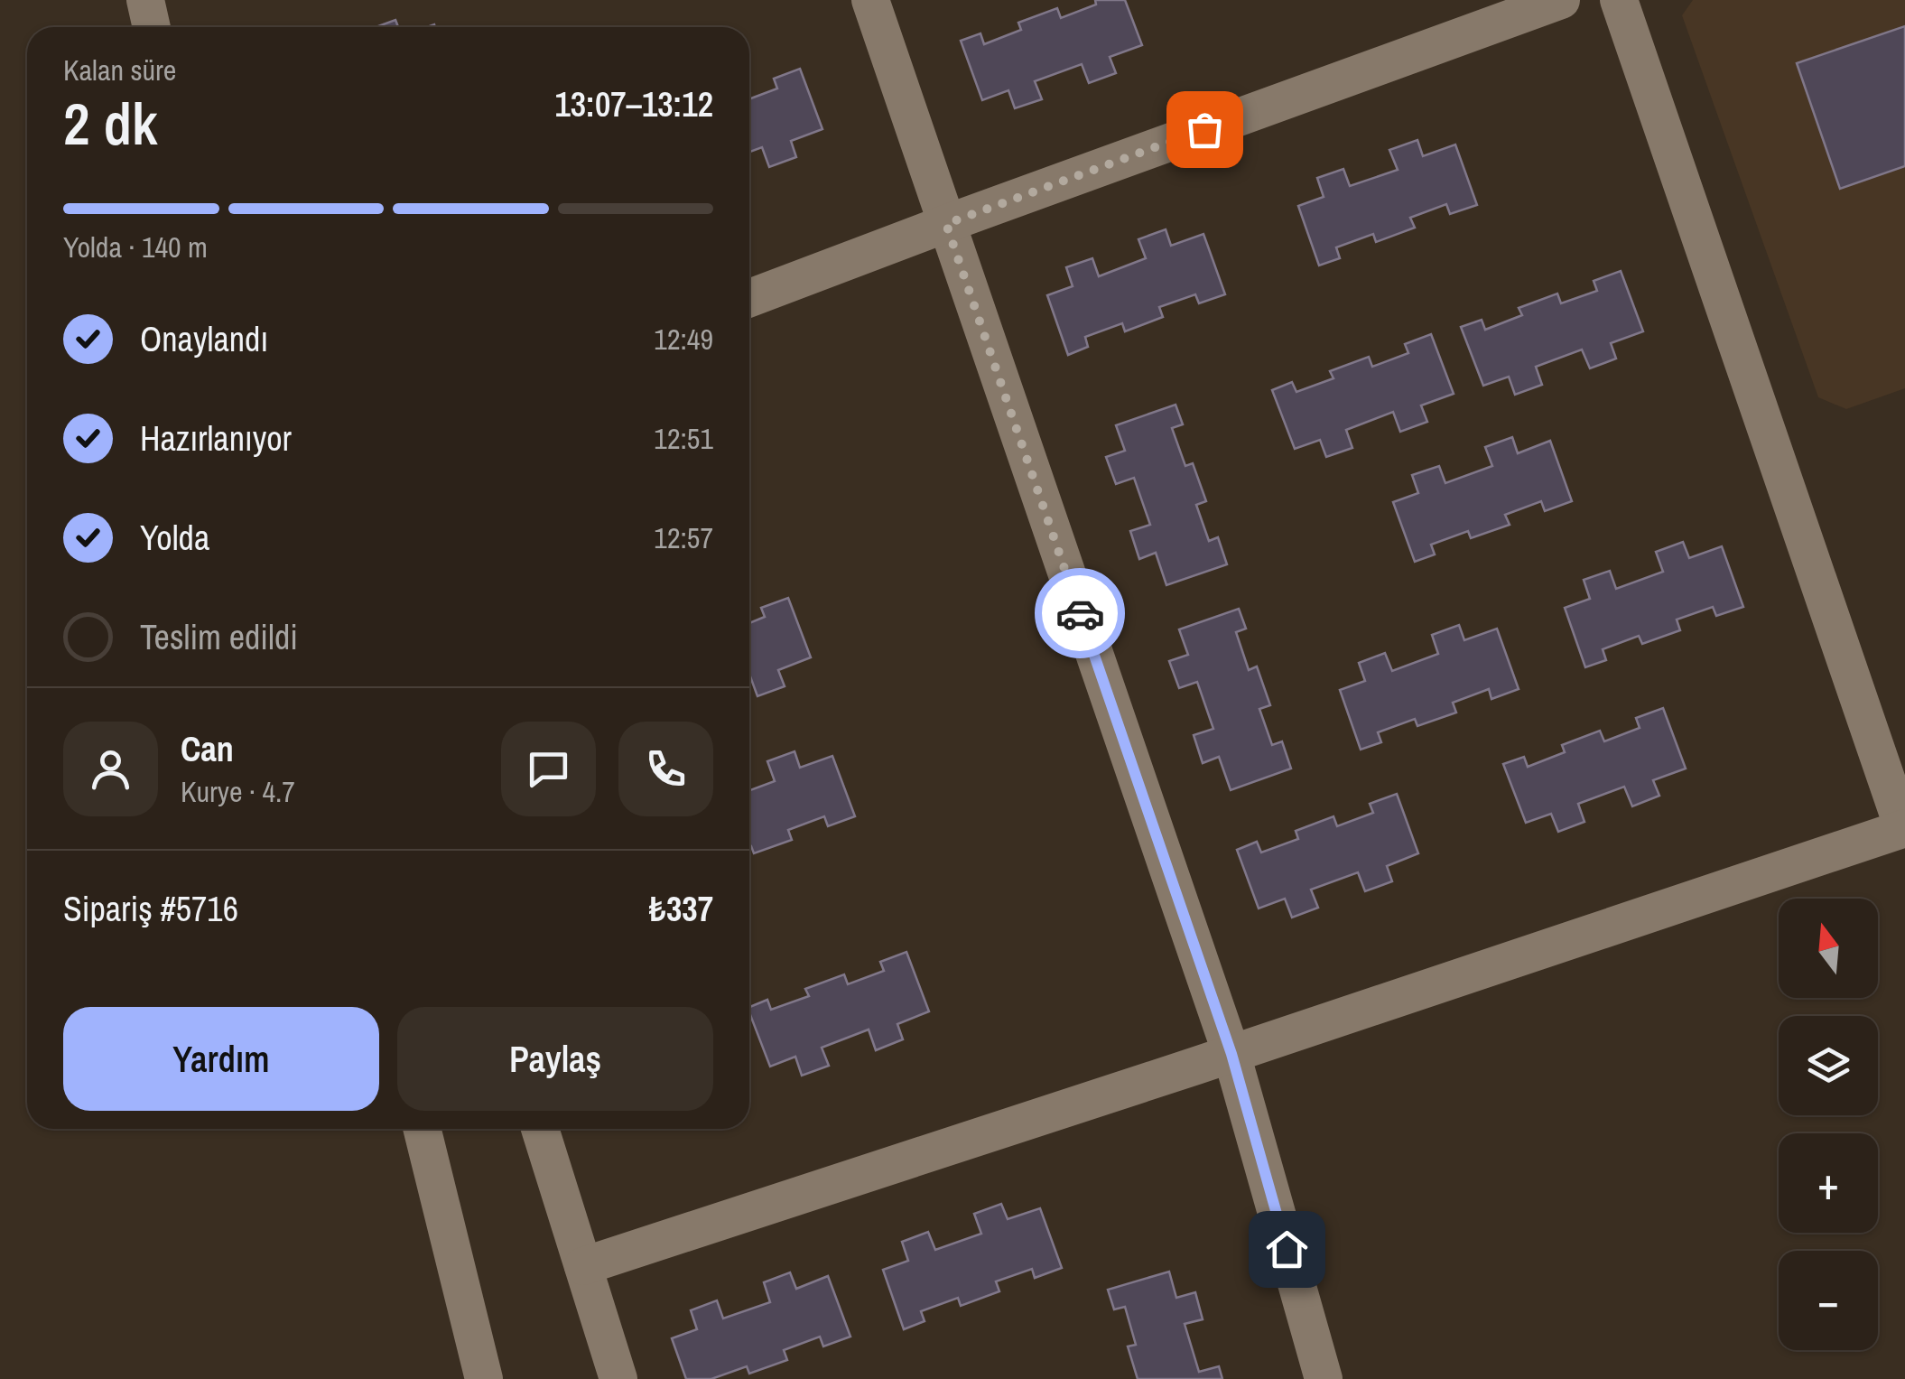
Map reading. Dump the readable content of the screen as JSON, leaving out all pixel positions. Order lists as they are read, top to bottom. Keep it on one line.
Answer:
{"north":"top","page":{"heading":["2 dk","Kalan süre","13:07–13:12"],"panel":["Can","Kurye · 4.7","Sipariş #5716","₺337"],"bar":"Yolda · 140 m","list":[["Onaylandı","12:49"],["Hazırlanıyor","12:51"],["Yolda","12:57"],"Teslim edildi"],"map_buttons":["+","−"],"buttons":["Yardım","Paylaş"]}}
